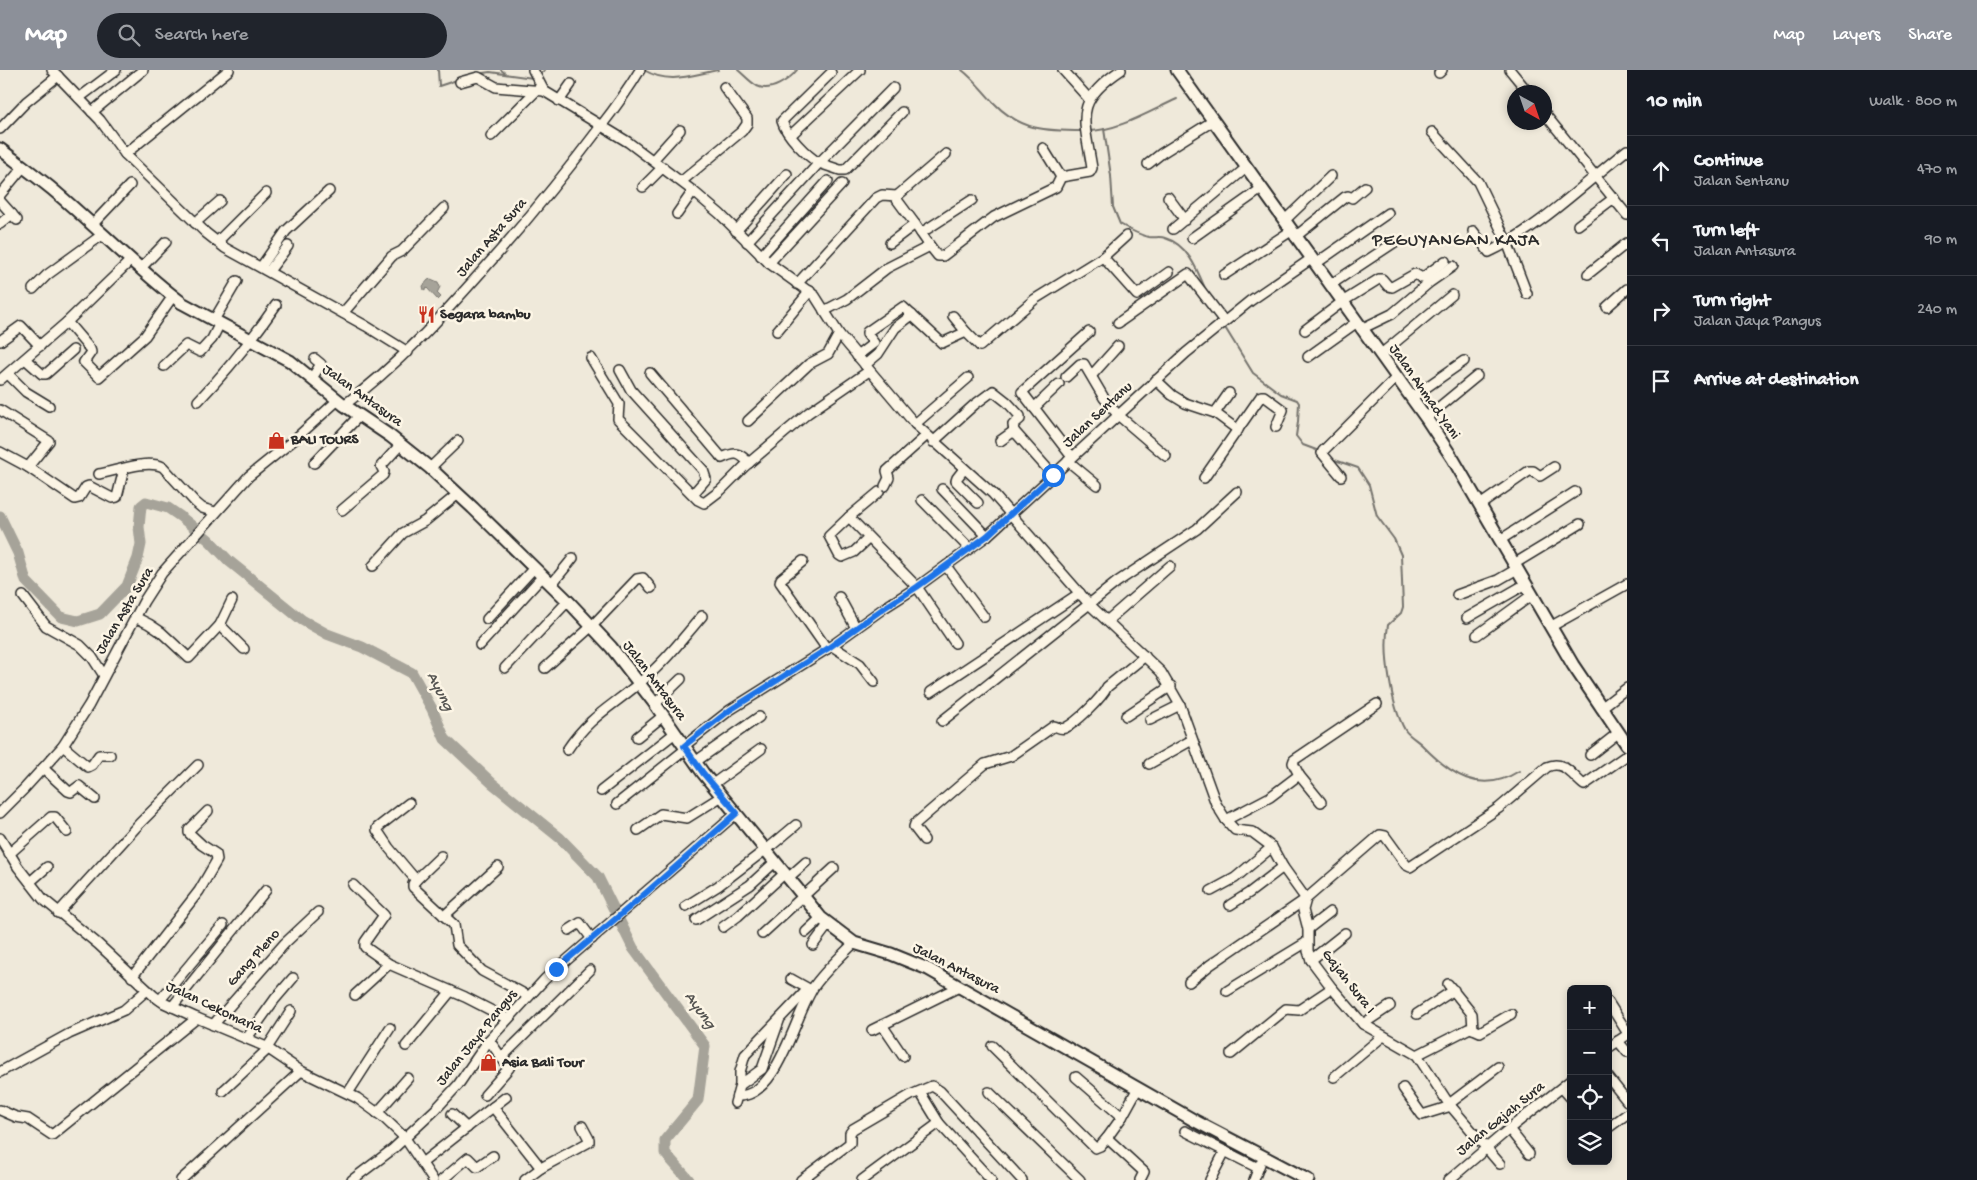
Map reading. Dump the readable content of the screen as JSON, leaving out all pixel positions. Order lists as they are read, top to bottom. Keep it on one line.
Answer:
{"streets":{"main road":["Jalan Ahmad Yani","Jalan Antasura"],"street":["Jalan Asta Sura","Jalan Sentanu","Gang Pleno","Gajah Sura I","Jalan Cekomaria","Jalan Jaya Pangus","Jalan Gajah Sura"]},"crossings":[["Jalan Asta Sura","Jalan Antasura"],["Jalan Ahmad Yani","Jalan Sentanu"],["Jalan Antasura","Jalan Sentanu"],["Jalan Antasura","Jalan Jaya Pangus"],["Gang Pleno","Jalan Cekomaria"],["Gajah Sura I","Jalan Gajah Sura"],["Jalan Cekomaria","Jalan Jaya Pangus"]],"districts":["PEGUYANGAN KAJA"],"water":["Ayung"],"places":{"restaurant":["Segara bambu"],"shop":["BALI TOURS","Asia Bali Tour"]},"north":"bottom right","page":{"header":"Map","search":"Search here","nav":["Map","Layers","Share"],"heading":["10 min","Walk · 800 m"],"list":[["Continue","Jalan Sentanu","470 m"],["Turn left","Jalan Antasura","90 m"],["Turn right","Jalan Jaya Pangus","240 m"],"Arrive at destination"],"map_buttons":["+","−"]}}
